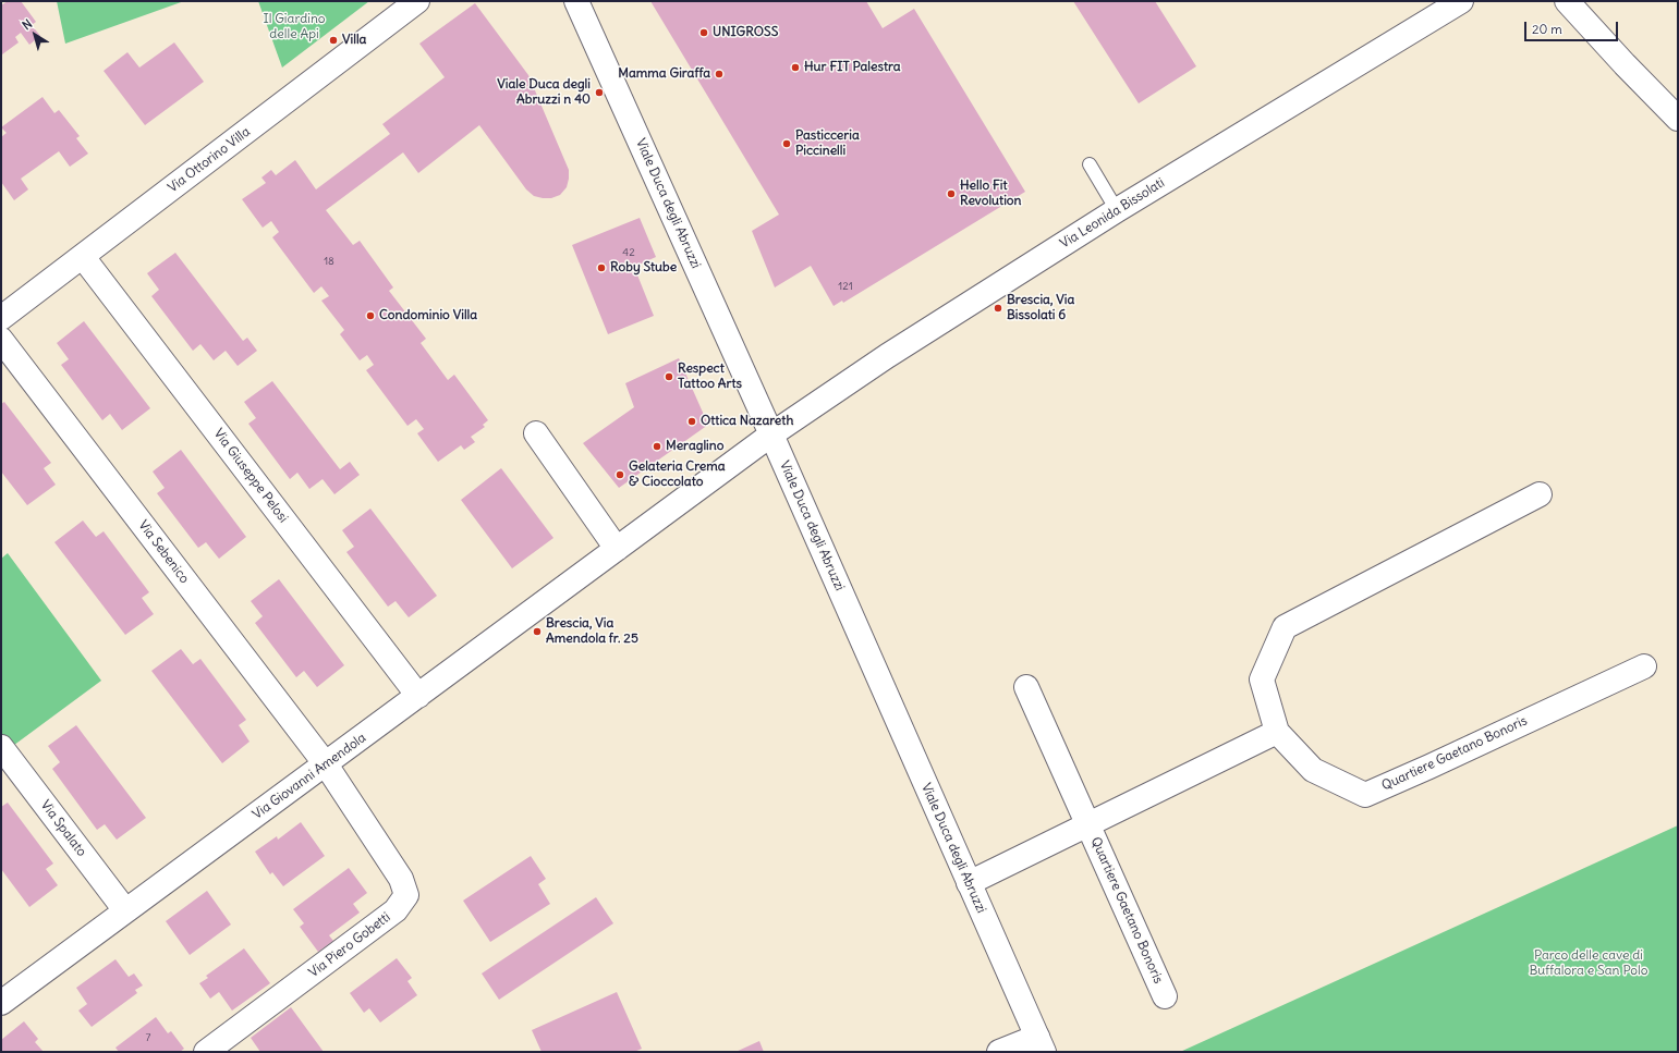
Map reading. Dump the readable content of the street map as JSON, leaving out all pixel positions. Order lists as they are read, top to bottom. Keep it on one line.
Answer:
{"streets":{"street":["Via Ottorino Villa","Viale Duca degli Abruzzi","Via Leonida Bissolati","Via Giuseppe Pelosi","Via Sebenico","Quartiere Gaetano Bonoris","Via Giovanni Amendola","Via Spalato","Via Piero Gobetti"]},"crossings":[["Via Ottorino Villa","Via Giuseppe Pelosi"],["Viale Duca degli Abruzzi","Via Leonida Bissolati"],["Viale Duca degli Abruzzi","Quartiere Gaetano Bonoris"],["Viale Duca degli Abruzzi","Via Giovanni Amendola"],["Via Leonida Bissolati","Via Giovanni Amendola"],["Via Giuseppe Pelosi","Via Giovanni Amendola"],["Via Sebenico","Via Giovanni Amendola"],["Via Sebenico","Via Piero Gobetti"],["Via Giovanni Amendola","Via Spalato"],["Via Giovanni Amendola","Via Piero Gobetti"]],"parks":["Il Giardino delle Api","Parco delle cave di Buffalora e San Polo"],"places":["UNIGROSS","Villa","Hur FIT Palestra","Mamma Giraffa","Viale Duca degli Abruzzi n 40","Pasticceria Piccinelli","Hello Fit Revolution","Roby Stube","Brescia, Via Bissolati 6","Condominio Villa","Respect Tattoo Arts","Ottica Nazareth","Meraglino","Gelateria Crema & Cioccolato","Brescia, Via Amendola fr. 25"],"house_numbers":["42","18","121","7"],"scale_bar":"20 m","north":"top left"}
